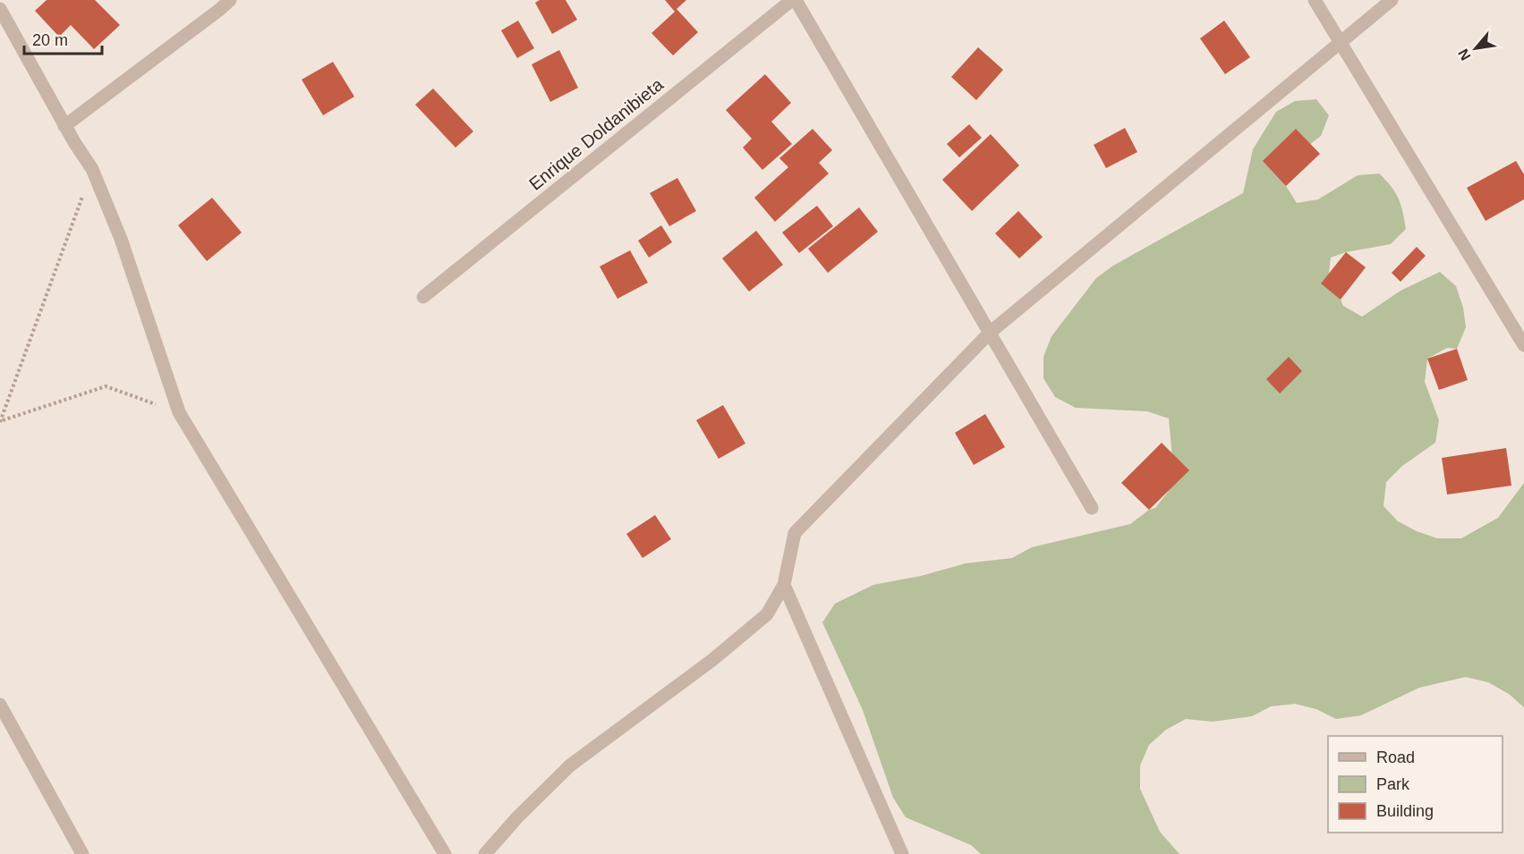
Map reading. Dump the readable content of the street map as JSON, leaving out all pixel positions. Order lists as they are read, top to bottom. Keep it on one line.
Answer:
{"streets":{"street":["Enrique Doldanibieta"]},"legend":["Road","Park","Building"],"scale_bar":"20 m","north":"bottom left"}
